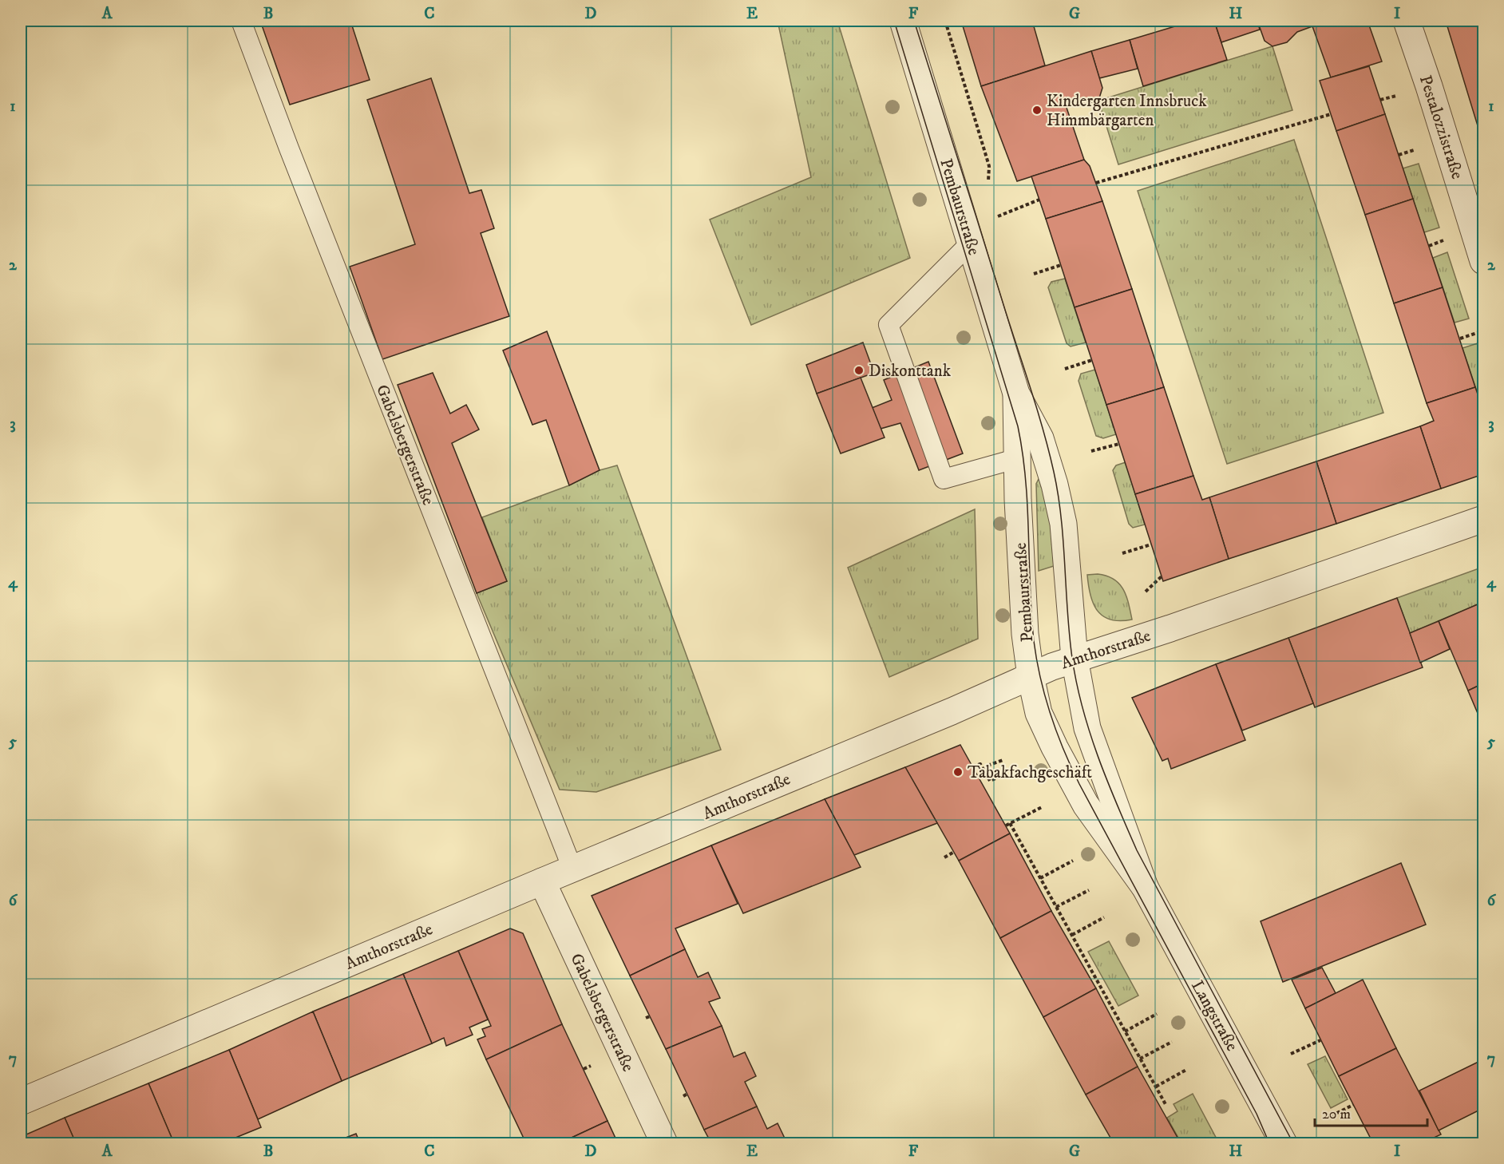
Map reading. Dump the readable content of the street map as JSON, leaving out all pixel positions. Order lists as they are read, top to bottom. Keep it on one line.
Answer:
{"streets":{"street":["Pestalozzistraße","Pembaurstraße","Gabelsbergerstraße","Amthorstraße","Langstraße"]},"crossings":[["Pembaurstraße","Amthorstraße"],["Pembaurstraße","Langstraße"],["Gabelsbergerstraße","Amthorstraße"],["Amthorstraße","Langstraße"]],"places":["Kindergarten Innsbruck Himmbärgarten","Diskonttank","Tabakfachgeschäft"],"scale_bar":"20 m","grid":{"columns":["A","B","C","D","E","F","G","H","I"],"rows":["1","2","3","4","5","6","7"]}}
